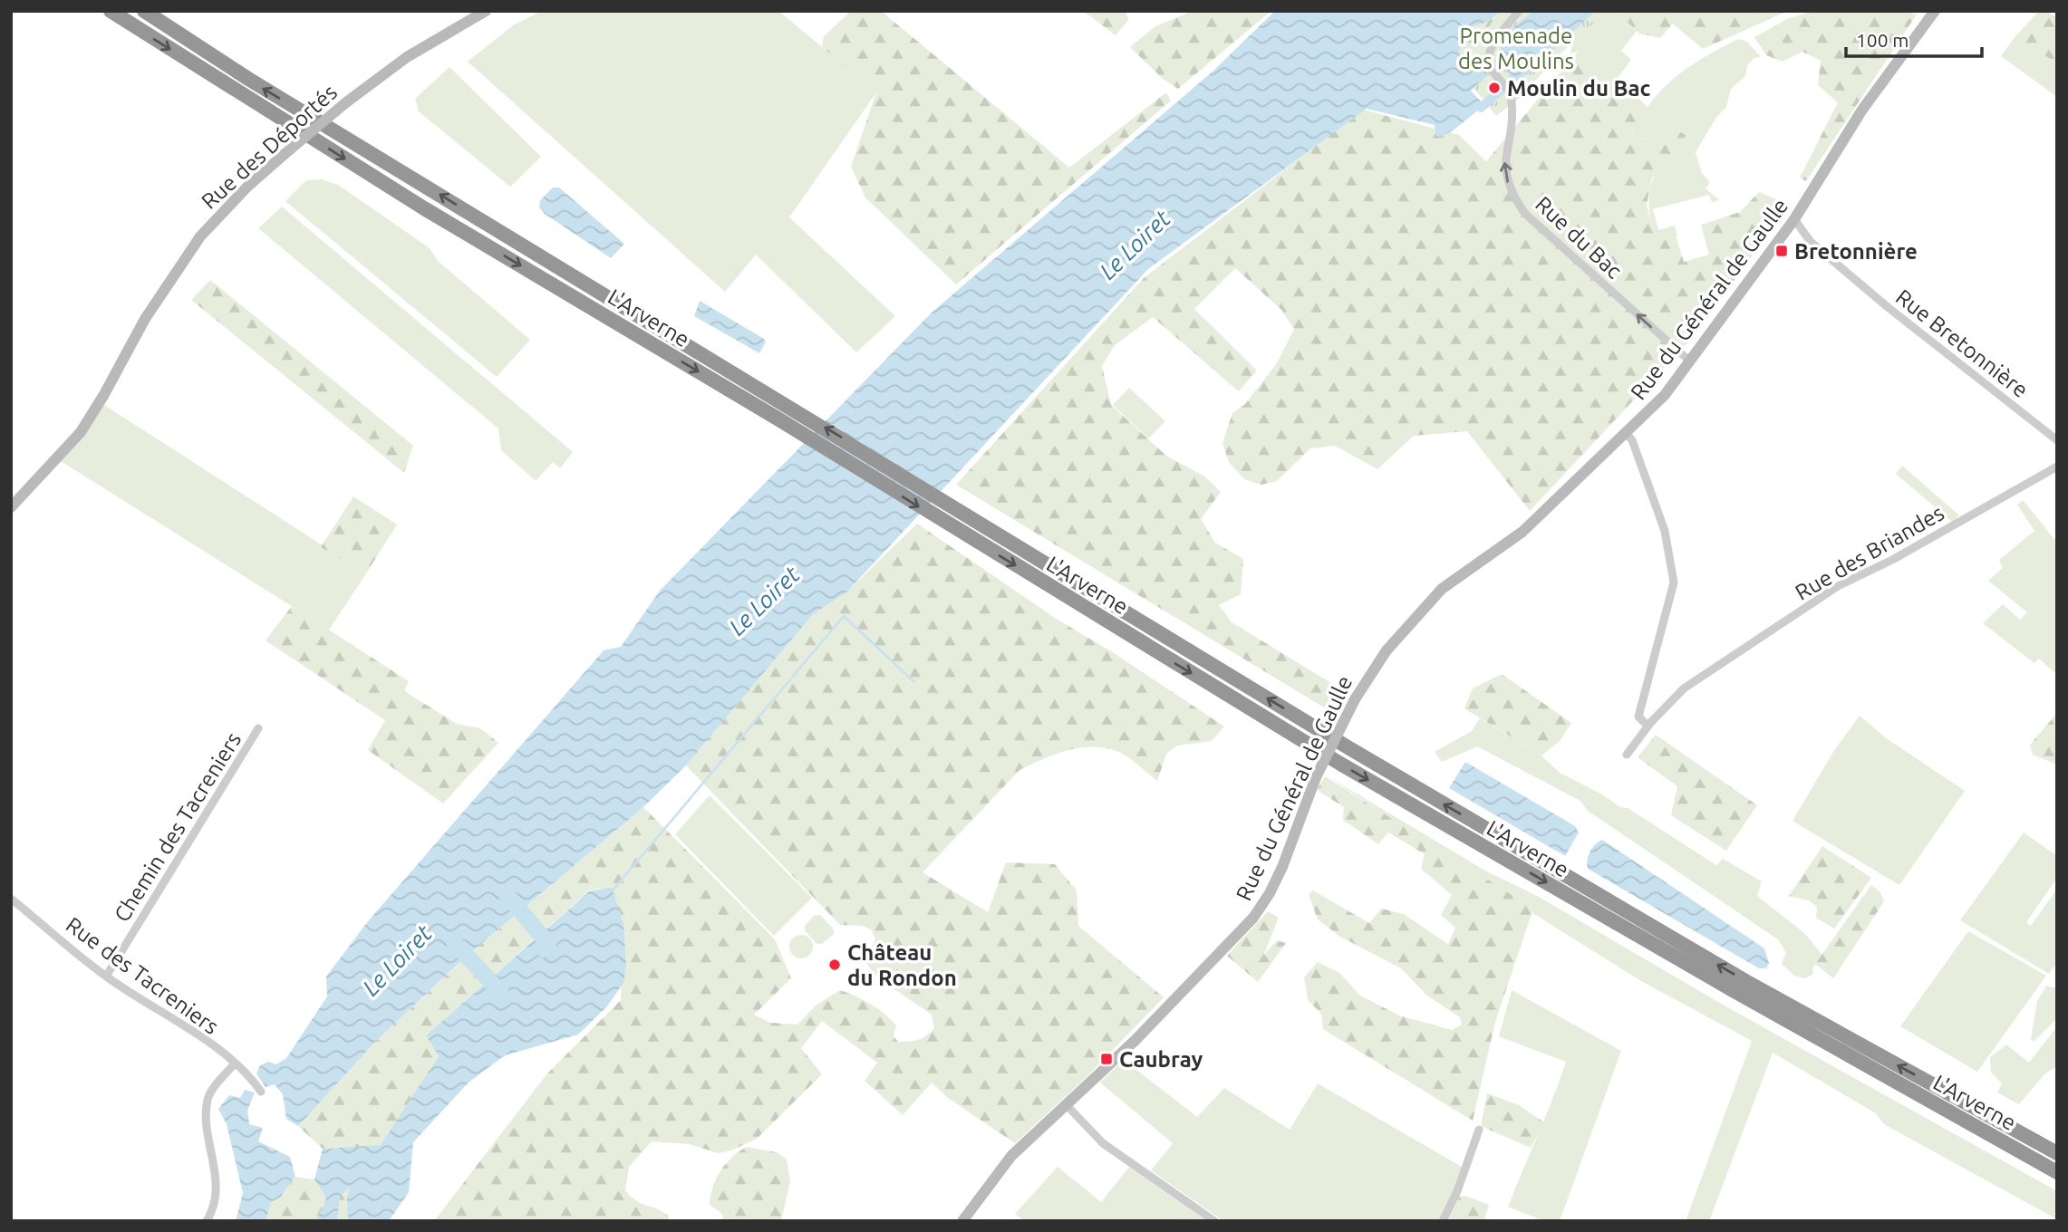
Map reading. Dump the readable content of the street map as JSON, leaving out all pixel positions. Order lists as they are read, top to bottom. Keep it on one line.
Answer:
{"streets":{"highway":["L'Arverne"],"main road":["Rue des Déportés","Rue du Général de Gaulle"],"street":["Rue du Bac","Rue Bretonnière","Rue des Briandes","Chemin des Tacreniers","Rue des Tacreniers"]},"crossings":[["Rue du Bac","Rue du Général de Gaulle"],["Rue du Général de Gaulle","Rue Bretonnière"],["Chemin des Tacreniers","Rue des Tacreniers"]],"one_way":["Rue du Bac"],"water":["Le Loiret"],"parks":["Promenade des Moulins"],"places":{"other":["Moulin du Bac","Château du Rondon"],"transit":["Bretonnière","Caubray"]},"scale_bar":"100 m"}
